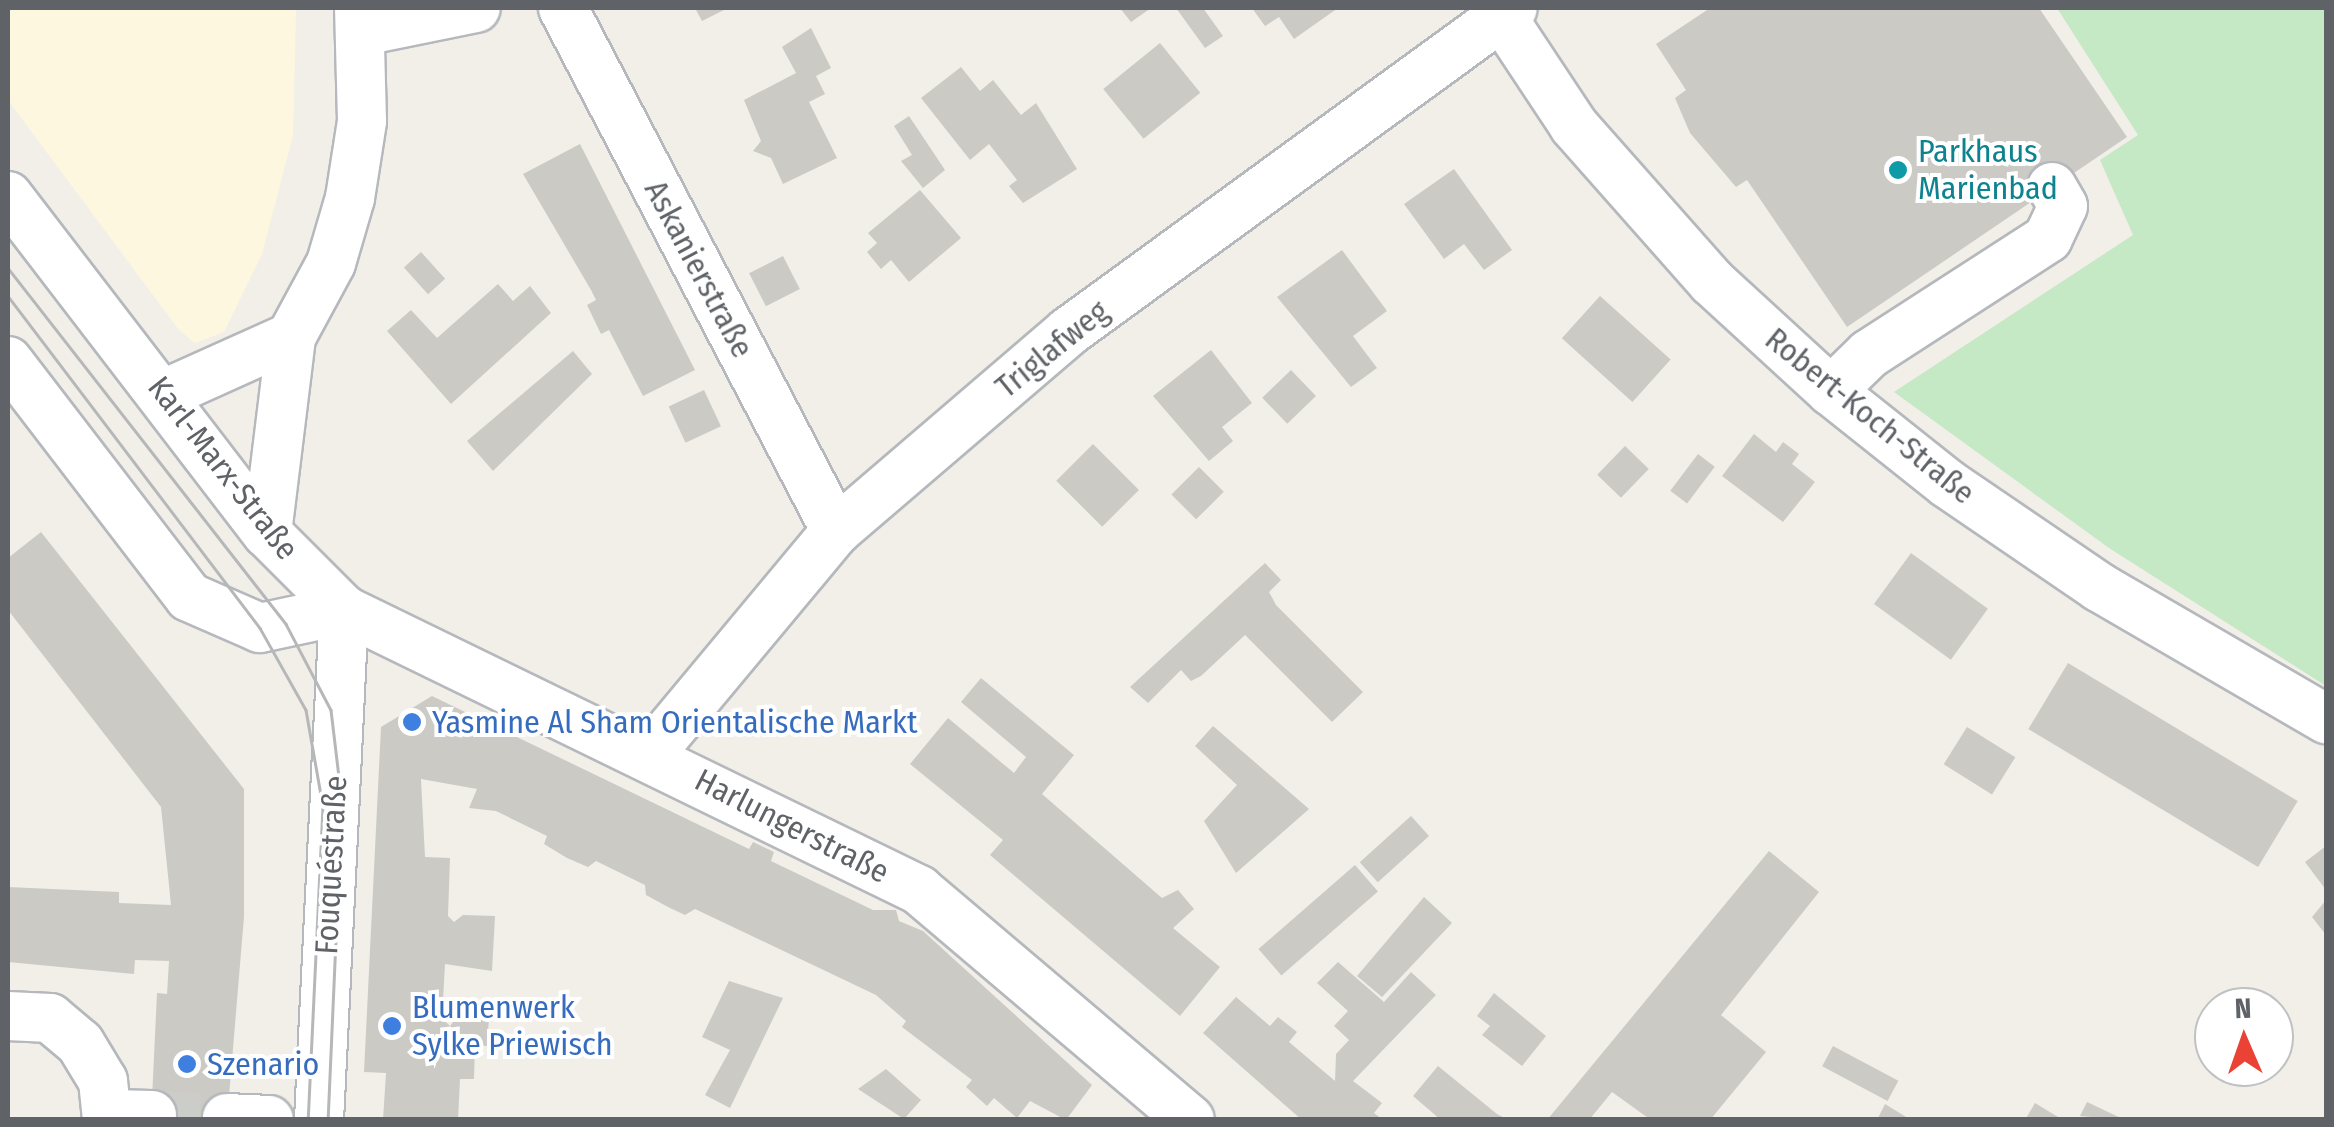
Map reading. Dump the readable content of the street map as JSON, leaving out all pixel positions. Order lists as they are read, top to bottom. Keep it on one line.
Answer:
{"streets":{"street":["Askanierstraße","Triglafweg","Robert-Koch-Straße","Karl-Marx-Straße","Harlungerstraße","Fouquéstraße"]},"crossings":[["Askanierstraße","Triglafweg"],["Triglafweg","Robert-Koch-Straße"],["Triglafweg","Harlungerstraße"],["Karl-Marx-Straße","Harlungerstraße"],["Karl-Marx-Straße","Fouquéstraße"],["Harlungerstraße","Fouquéstraße"]],"places":["Parkhaus Marienbad","Yasmine Al Sham Orientalische Markt","Blumenwerk Sylke Priewisch","Szenario"],"north":"top"}
